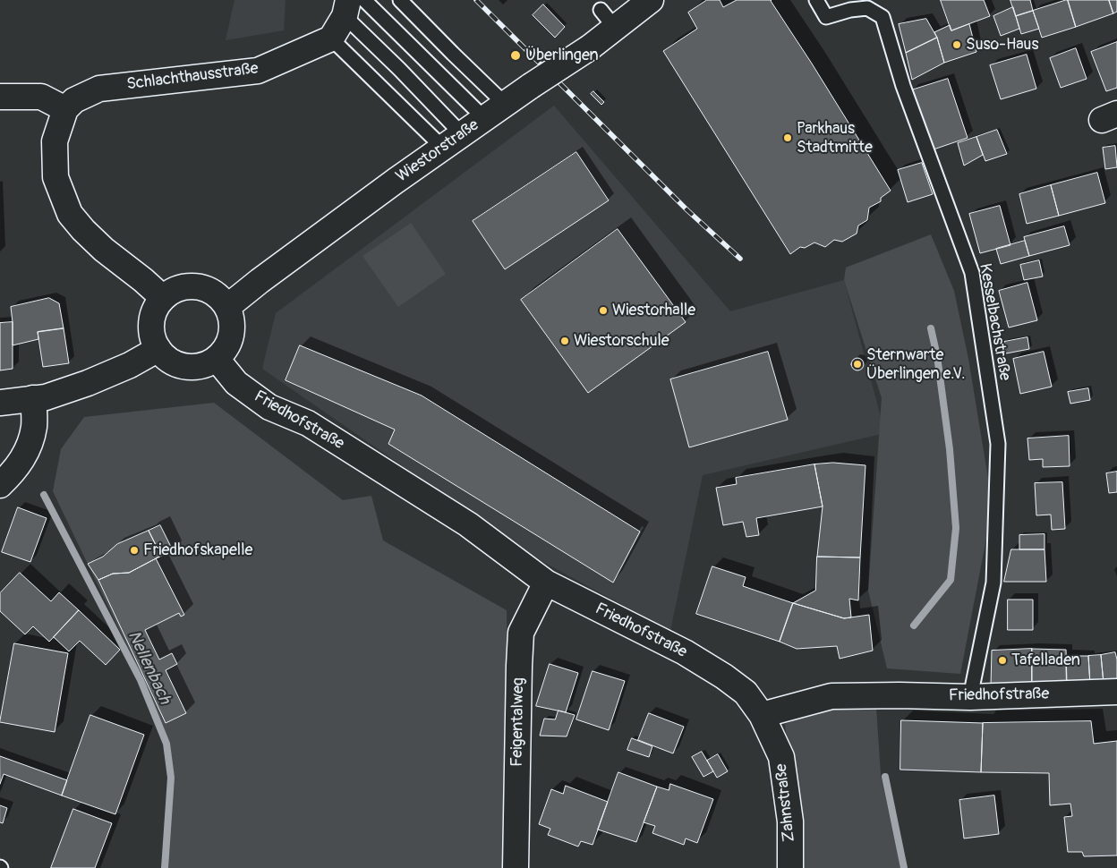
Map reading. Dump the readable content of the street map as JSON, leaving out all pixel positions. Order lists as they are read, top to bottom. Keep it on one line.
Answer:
{"streets":{"street":["Schlachthausstraße","Wiestorstraße","Friedhofstraße","Feigentalweg","Zahnstraße"],"lane":["Kesselbachstraße"]},"crossings":[["Wiestorstraße","Friedhofstraße"],["Kesselbachstraße","Friedhofstraße"],["Friedhofstraße","Feigentalweg"],["Friedhofstraße","Zahnstraße"]],"water":["Nellenbach"],"places":["Suso-Haus","Überlingen","Parkhaus Stadtmitte","Wiestorhalle","Wiestorschule","Sternwarte Überlingen e.V.","Friedhofskapelle","Tafelladen"]}
